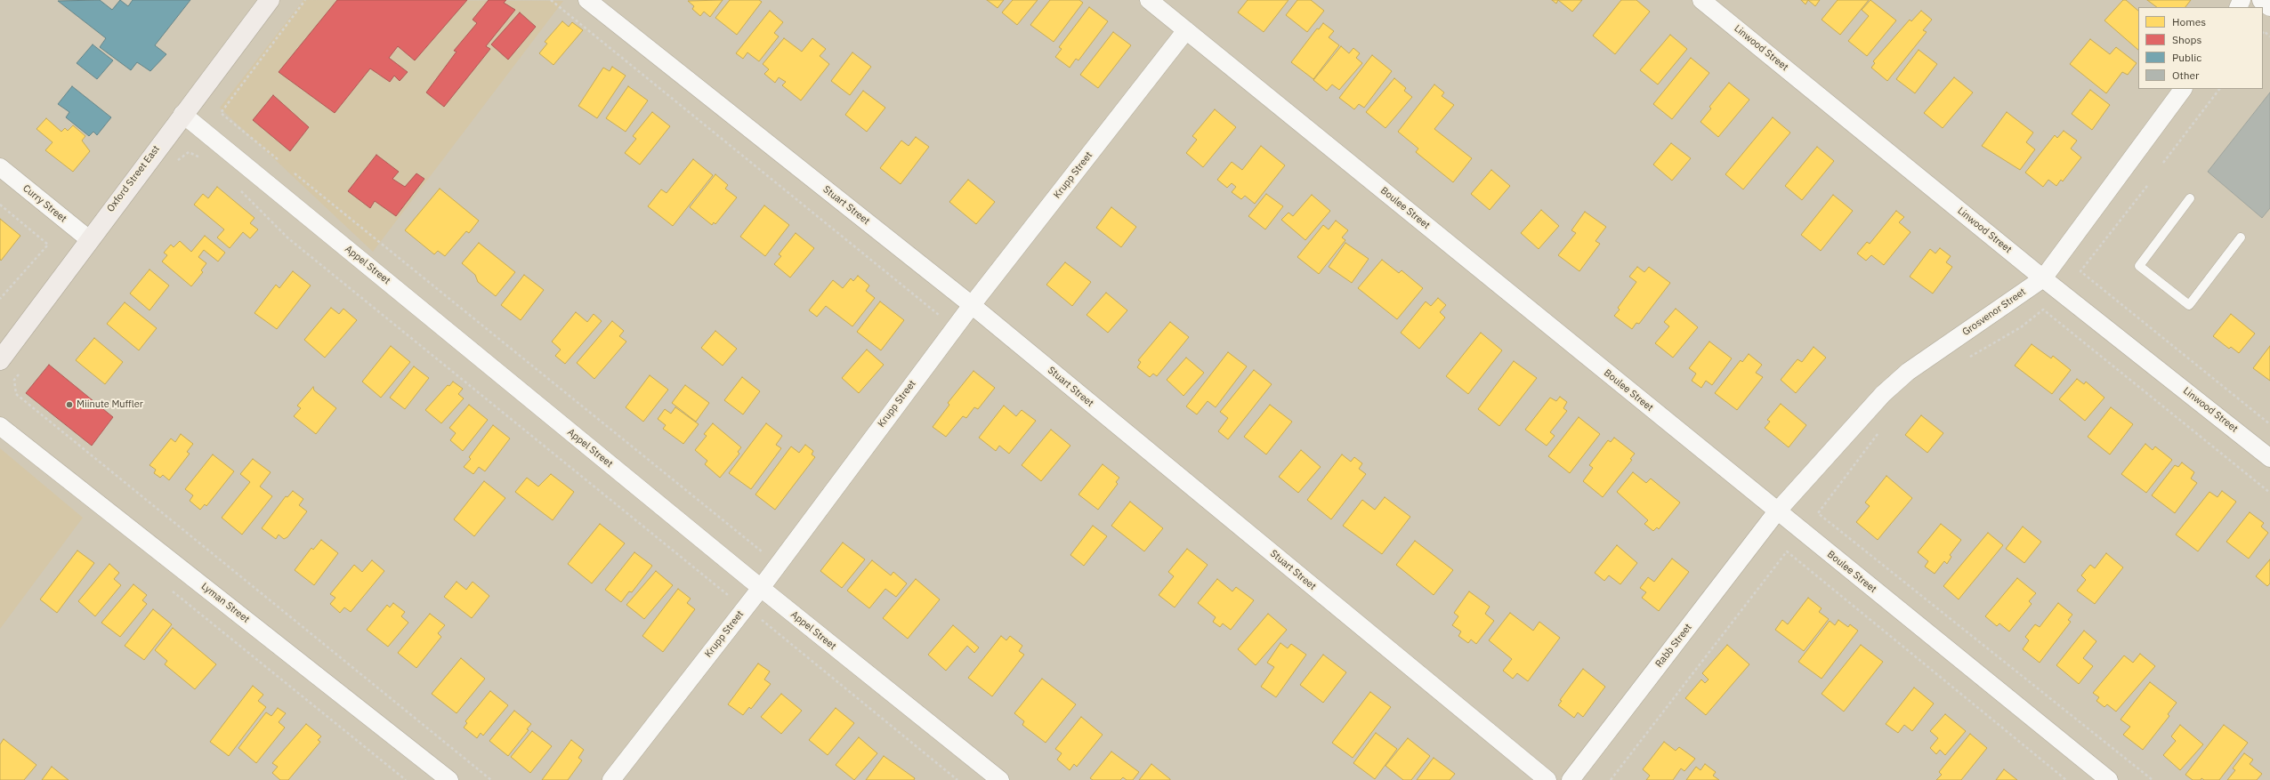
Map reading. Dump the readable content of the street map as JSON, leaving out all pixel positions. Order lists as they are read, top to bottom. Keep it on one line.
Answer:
{"streets":{"main road":["Oxford Street East"],"street":["Linwood Street","Krupp Street","Curry Street","Stuart Street","Boulee Street","Appel Street","Grosvenor Street","Lyman Street","Rabb Street"]},"crossings":[["Linwood Street","Grosvenor Street"],["Krupp Street","Stuart Street"],["Krupp Street","Boulee Street"],["Krupp Street","Appel Street"],["Oxford Street East","Curry Street"],["Oxford Street East","Appel Street"],["Boulee Street","Grosvenor Street"],["Boulee Street","Rabb Street"],["Grosvenor Street","Rabb Street"]],"places":["Miinute Muffler"],"legend":["Homes","Shops","Public","Other"]}
